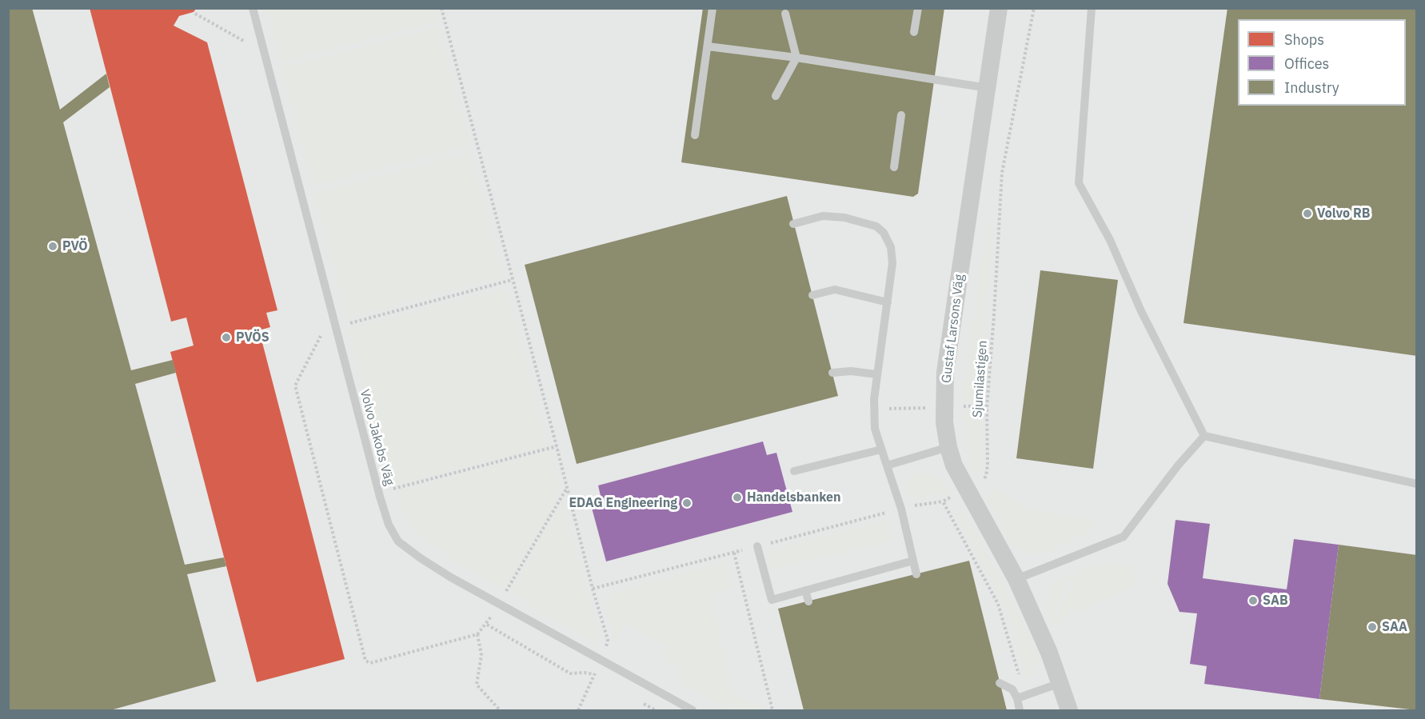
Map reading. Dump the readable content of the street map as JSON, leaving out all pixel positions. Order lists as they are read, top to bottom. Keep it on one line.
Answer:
{"streets":{"street":["Gustaf Larsons Väg"],"lane":["Volvo Jakobs Väg"],"path":["Sjumilastigen"]},"crossings":[["Gustaf Larsons Väg","Sjumilastigen"]],"places":["Volvo RB","PVÖ","PVÖS","Handelsbanken","EDAG Engineering","SAB","SAA"],"legend":["Shops","Offices","Industry"]}
